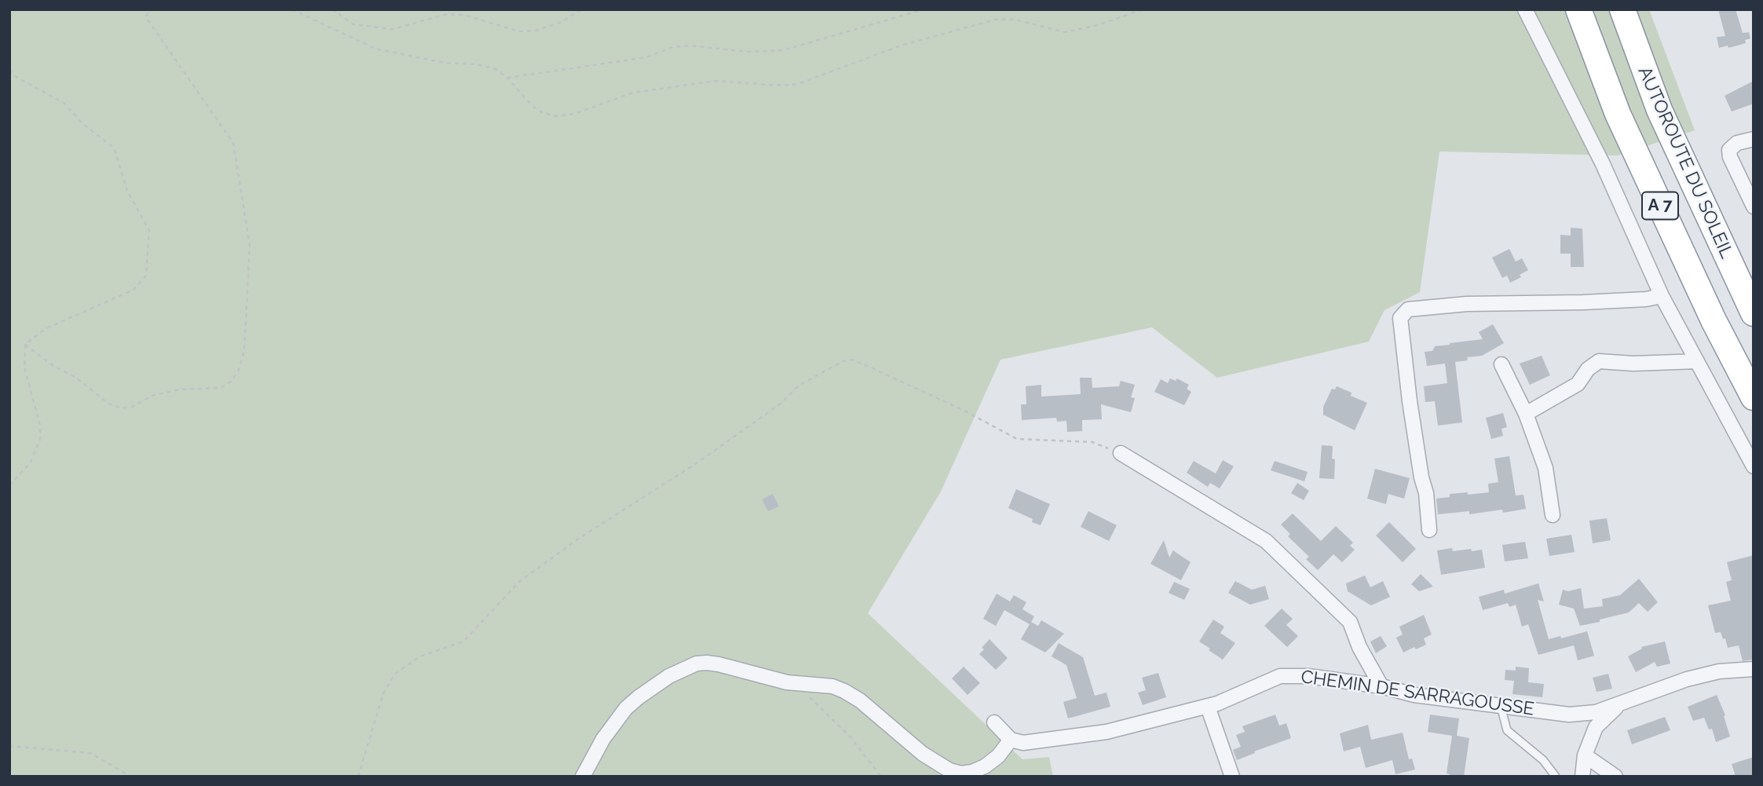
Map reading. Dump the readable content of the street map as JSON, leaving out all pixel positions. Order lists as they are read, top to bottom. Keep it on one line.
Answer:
{"streets":{"highway":["AUTOROUTE DU SOLEIL","A 7"],"street":["CHEMIN DE SARRAGOUSSE"]}}
